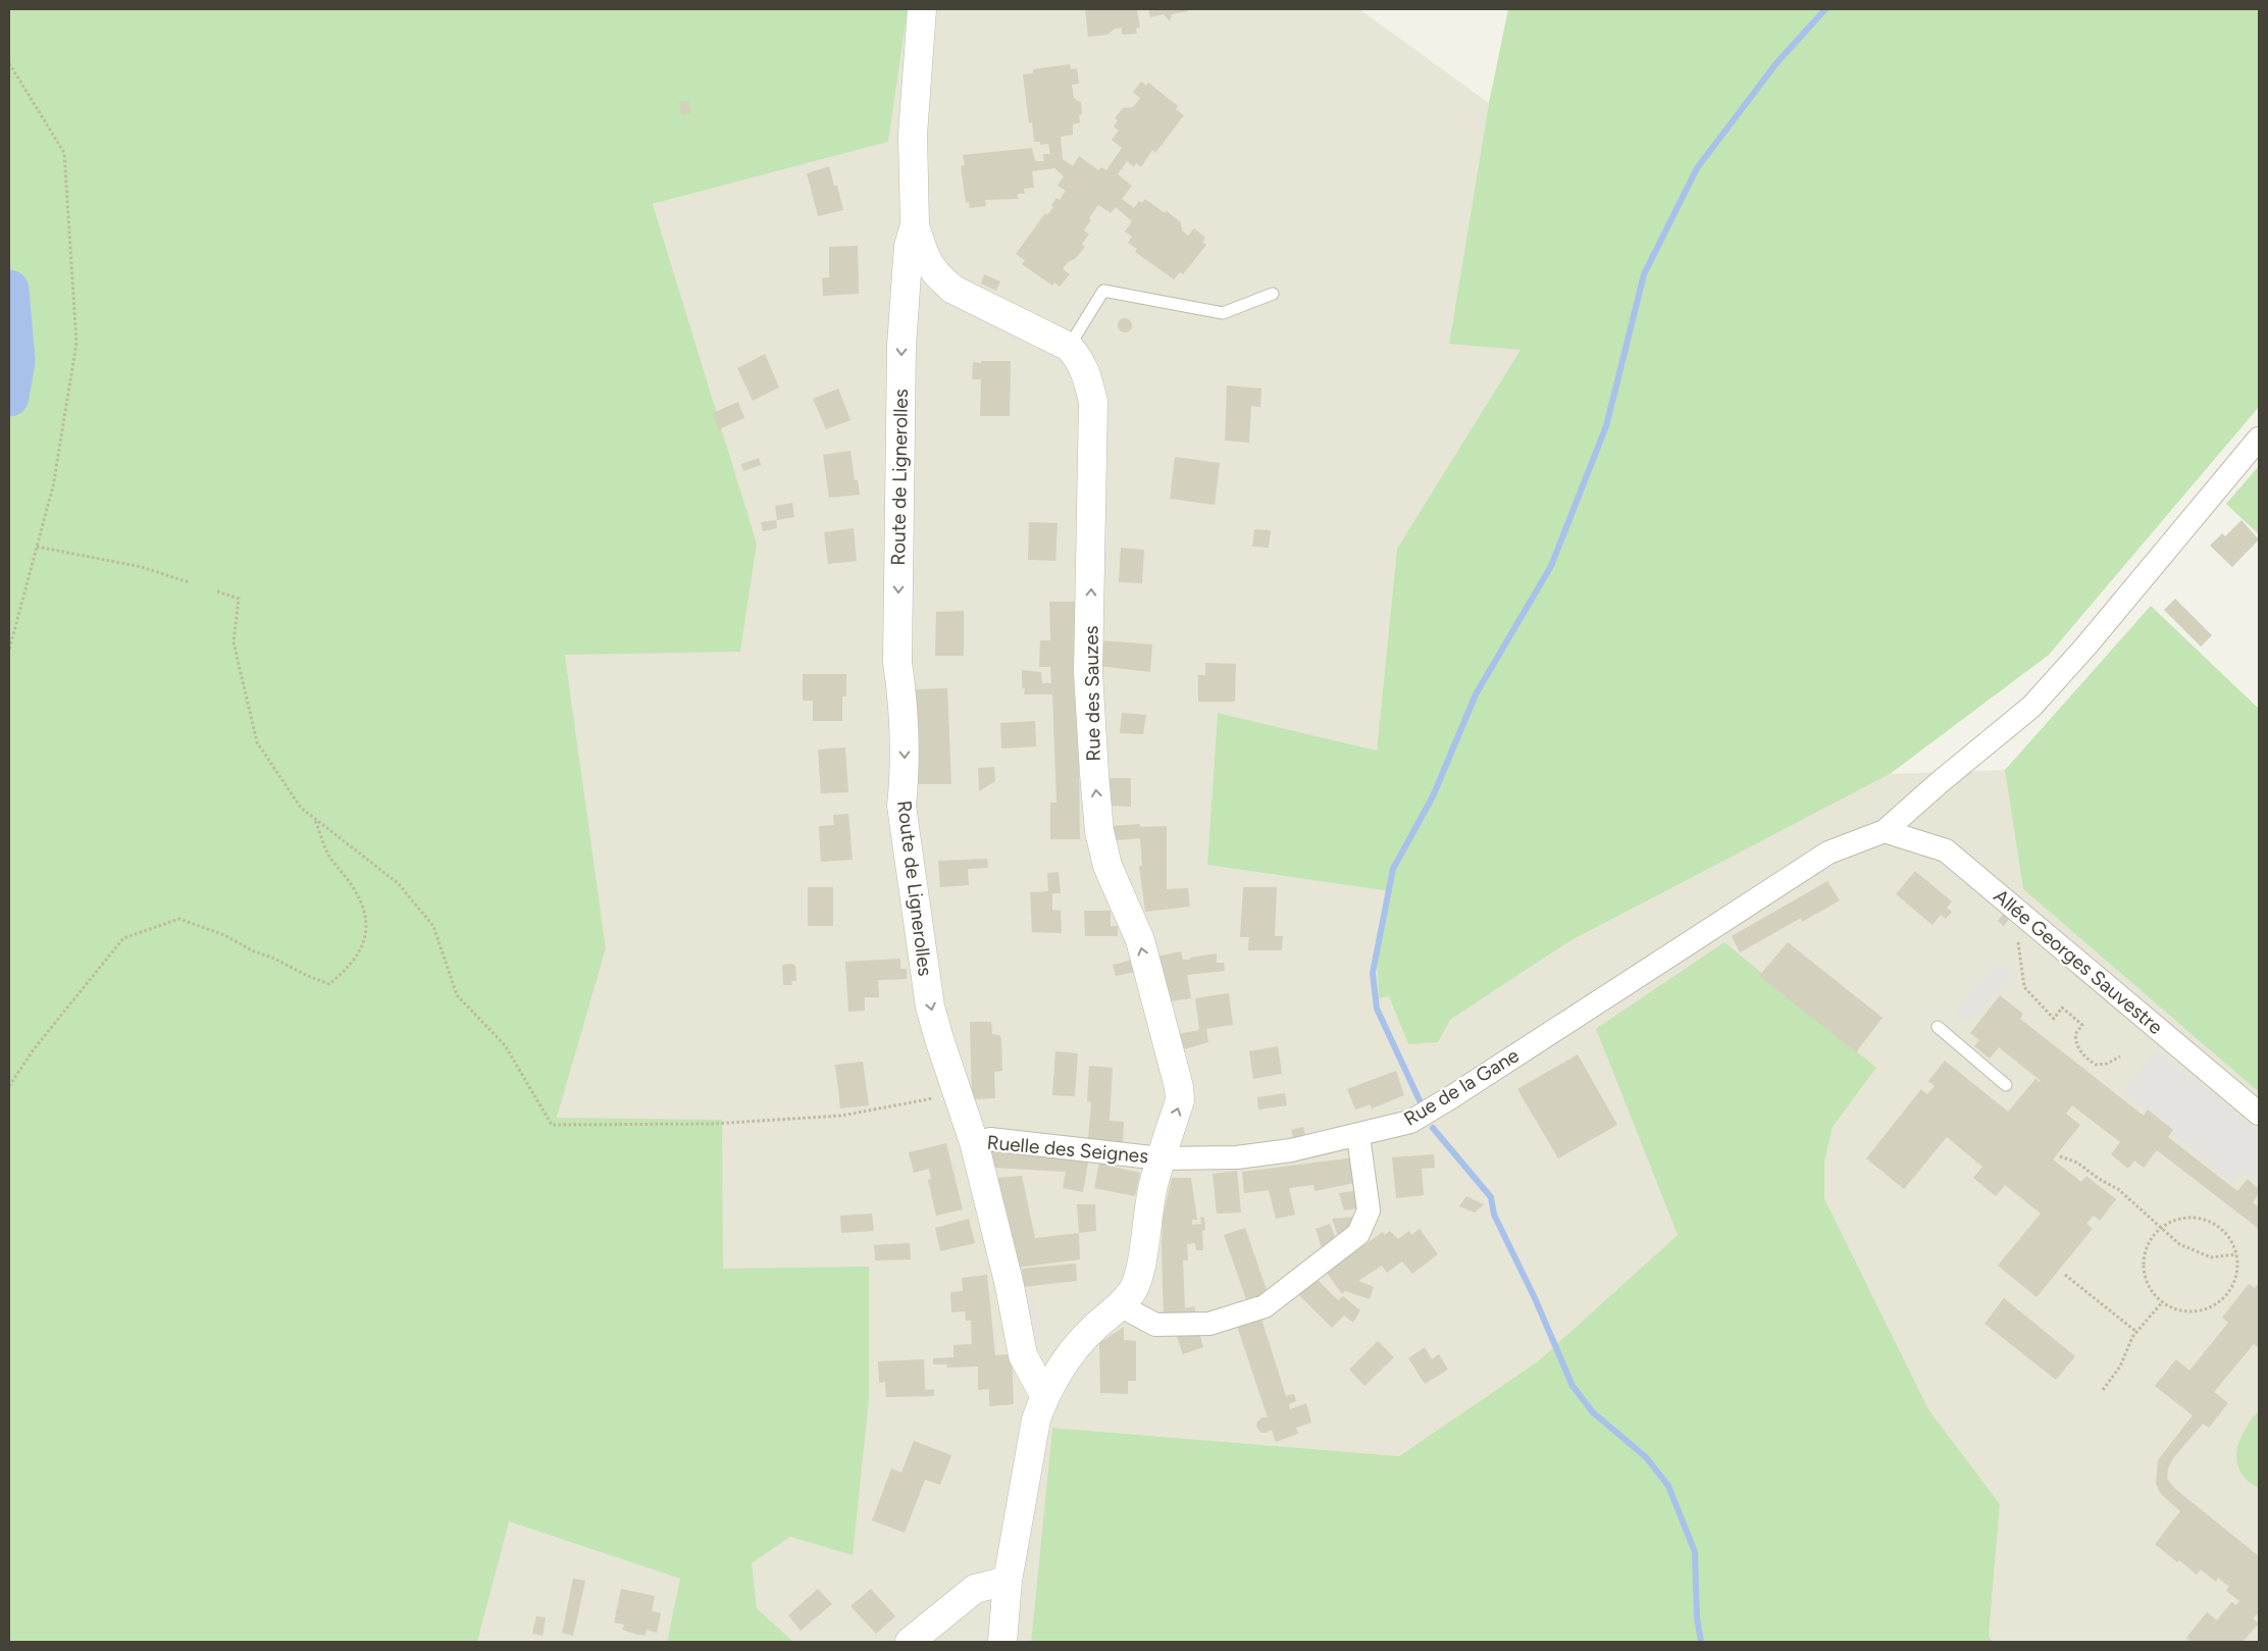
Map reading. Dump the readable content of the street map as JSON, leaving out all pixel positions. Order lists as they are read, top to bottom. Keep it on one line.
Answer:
{"streets":{"street":["Route de Lignerolles","Rue des Sauzes","Allée Georges Sauvestre","Rue de la Gane","Ruelle des Seignes"]},"crossings":[["Route de Lignerolles","Ruelle des Seignes"],["Rue des Sauzes","Rue de la Gane"],["Rue des Sauzes","Ruelle des Seignes"],["Allée Georges Sauvestre","Rue de la Gane"],["Rue de la Gane","Ruelle des Seignes"]],"one_way":["Route de Lignerolles","Rue des Sauzes"]}
